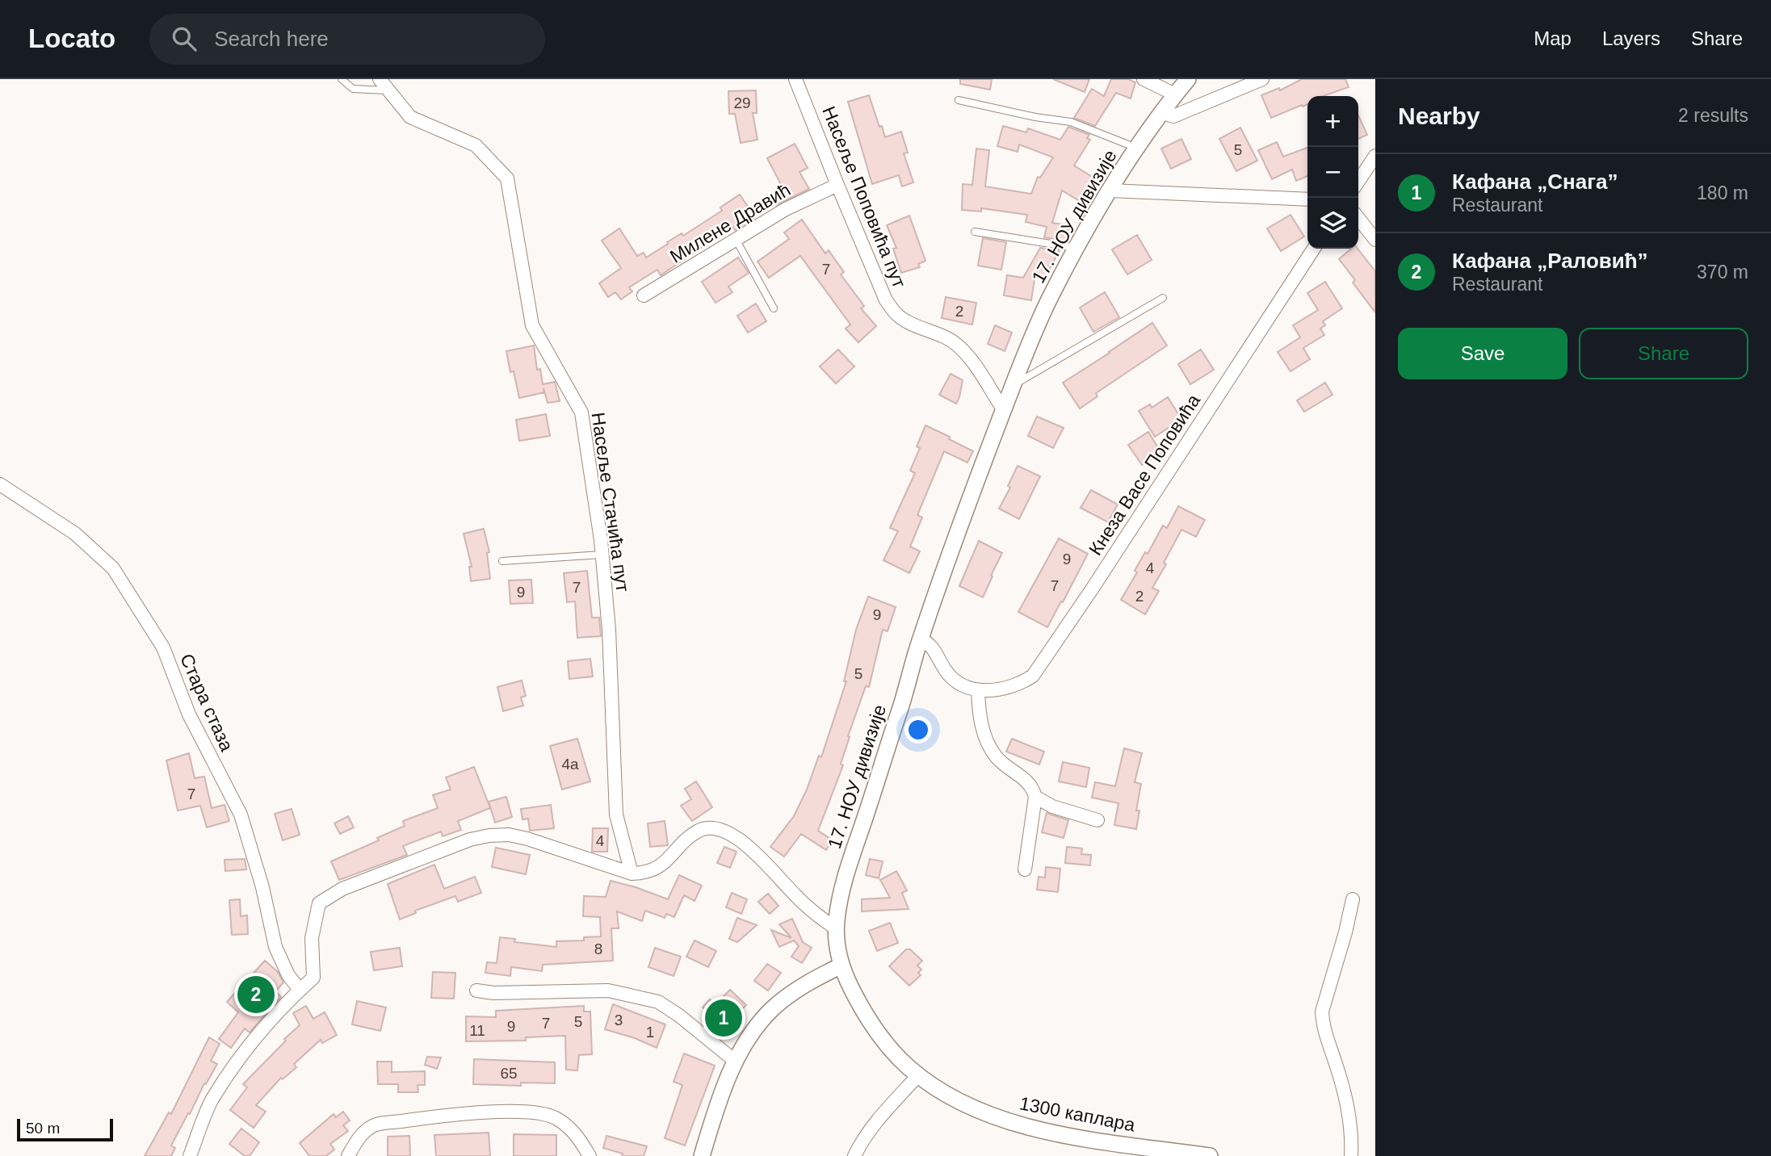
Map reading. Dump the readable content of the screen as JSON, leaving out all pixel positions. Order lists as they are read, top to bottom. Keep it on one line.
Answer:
{"streets":{"street":["Насеље Поповића пут","17. НОУ дивизије","Милене Дравић","Кнеза Васе Поповића","Насеље Стачића пут","Стара стаза","1300 каплара"]},"crossings":[["Насеље Поповића пут","17. НОУ дивизије"],["Насеље Поповића пут","Милене Дравић"],["17. НОУ дивизије","1300 каплара"]],"house_numbers":["29","5","7","2","9","4","7","7","9","2","9","5","4a","7","4","8","3","5","7","9","11","1","65"],"scale_bar":"50 m","page":{"header":"Locato","search":"Search here","nav":["Map","Layers","Share"],"heading":["Nearby","2 results"],"map_buttons":["+","−"],"list":[{"mark":"1","name":"Кафана „Снага”","note":"Restaurant","value":"180 m"},{"mark":"2","name":"Кафана „Раловић”","note":"Restaurant","value":"370 m"}],"buttons":["Save","Share"],"pins":["2","1"],"scale":"50 m"}}
